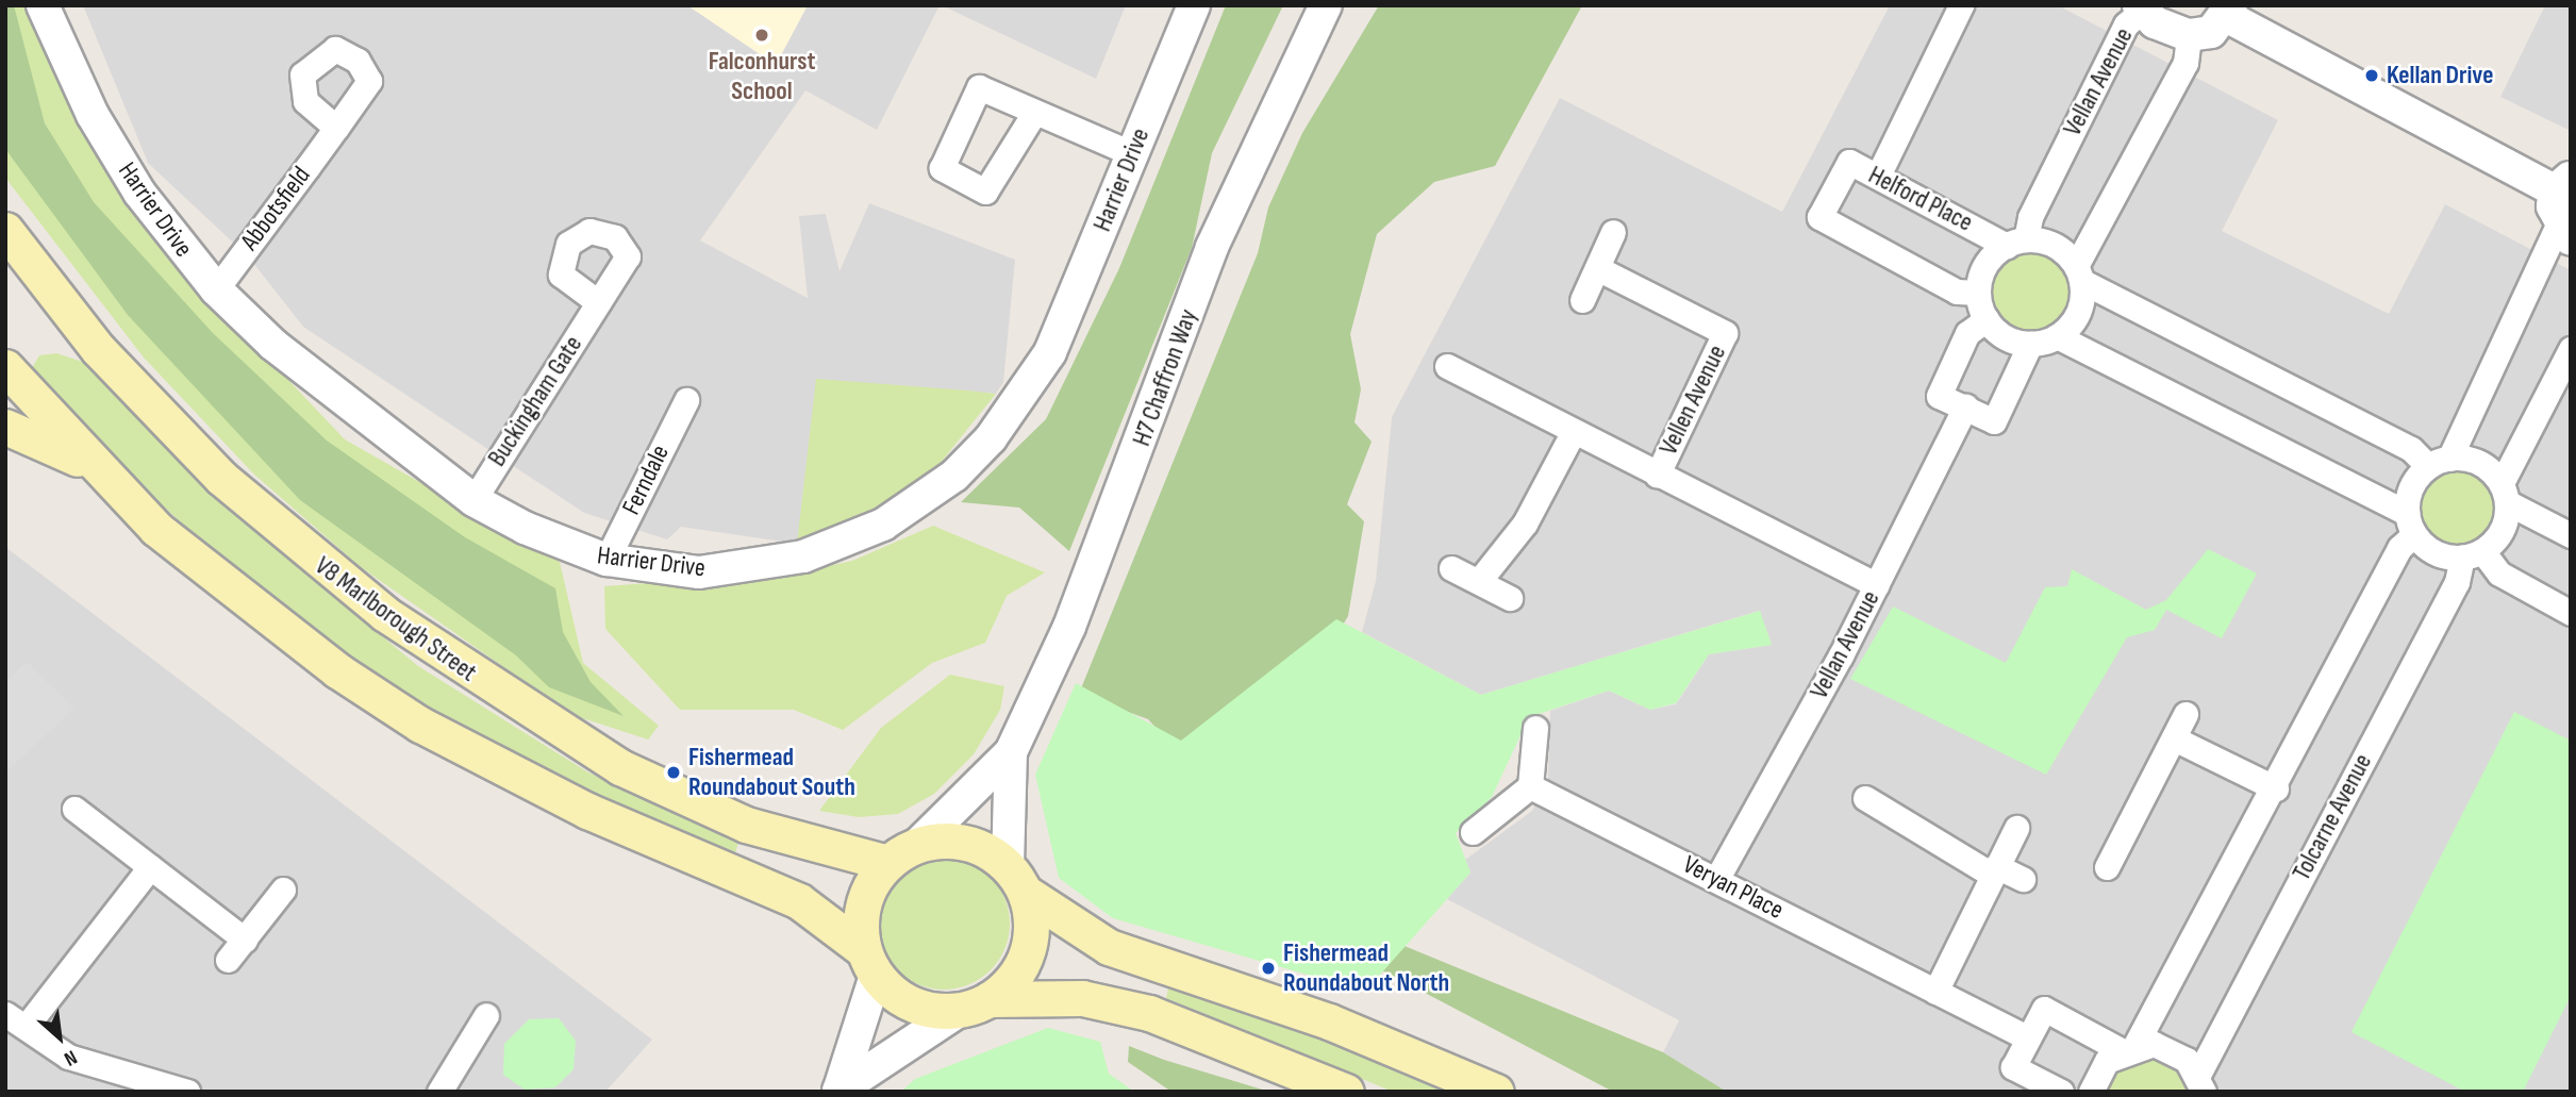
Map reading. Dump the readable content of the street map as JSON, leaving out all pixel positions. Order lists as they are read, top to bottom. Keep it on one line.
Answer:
{"streets":{"main road":["V8 Marlborough Street"],"street":["Vellan Avenue","Harrier Drive","Helford Place","Abbotsfield","H7 Chaffron Way","Vellen Avenue","Buckingham Gate","Ferndale","Tolcarne Avenue","Veryan Place"]},"crossings":[["Vellan Avenue","Helford Place"],["Vellan Avenue","Vellen Avenue"],["Vellan Avenue","Veryan Place"],["Harrier Drive","Abbotsfield"],["Harrier Drive","Buckingham Gate"],["Harrier Drive","Ferndale"],["Helford Place","Tolcarne Avenue"],["H7 Chaffron Way","V8 Marlborough Street"]],"places":["Falconhurst School","Kellan Drive","Fishermead Roundabout South","Fishermead Roundabout North"],"north":"bottom right"}
